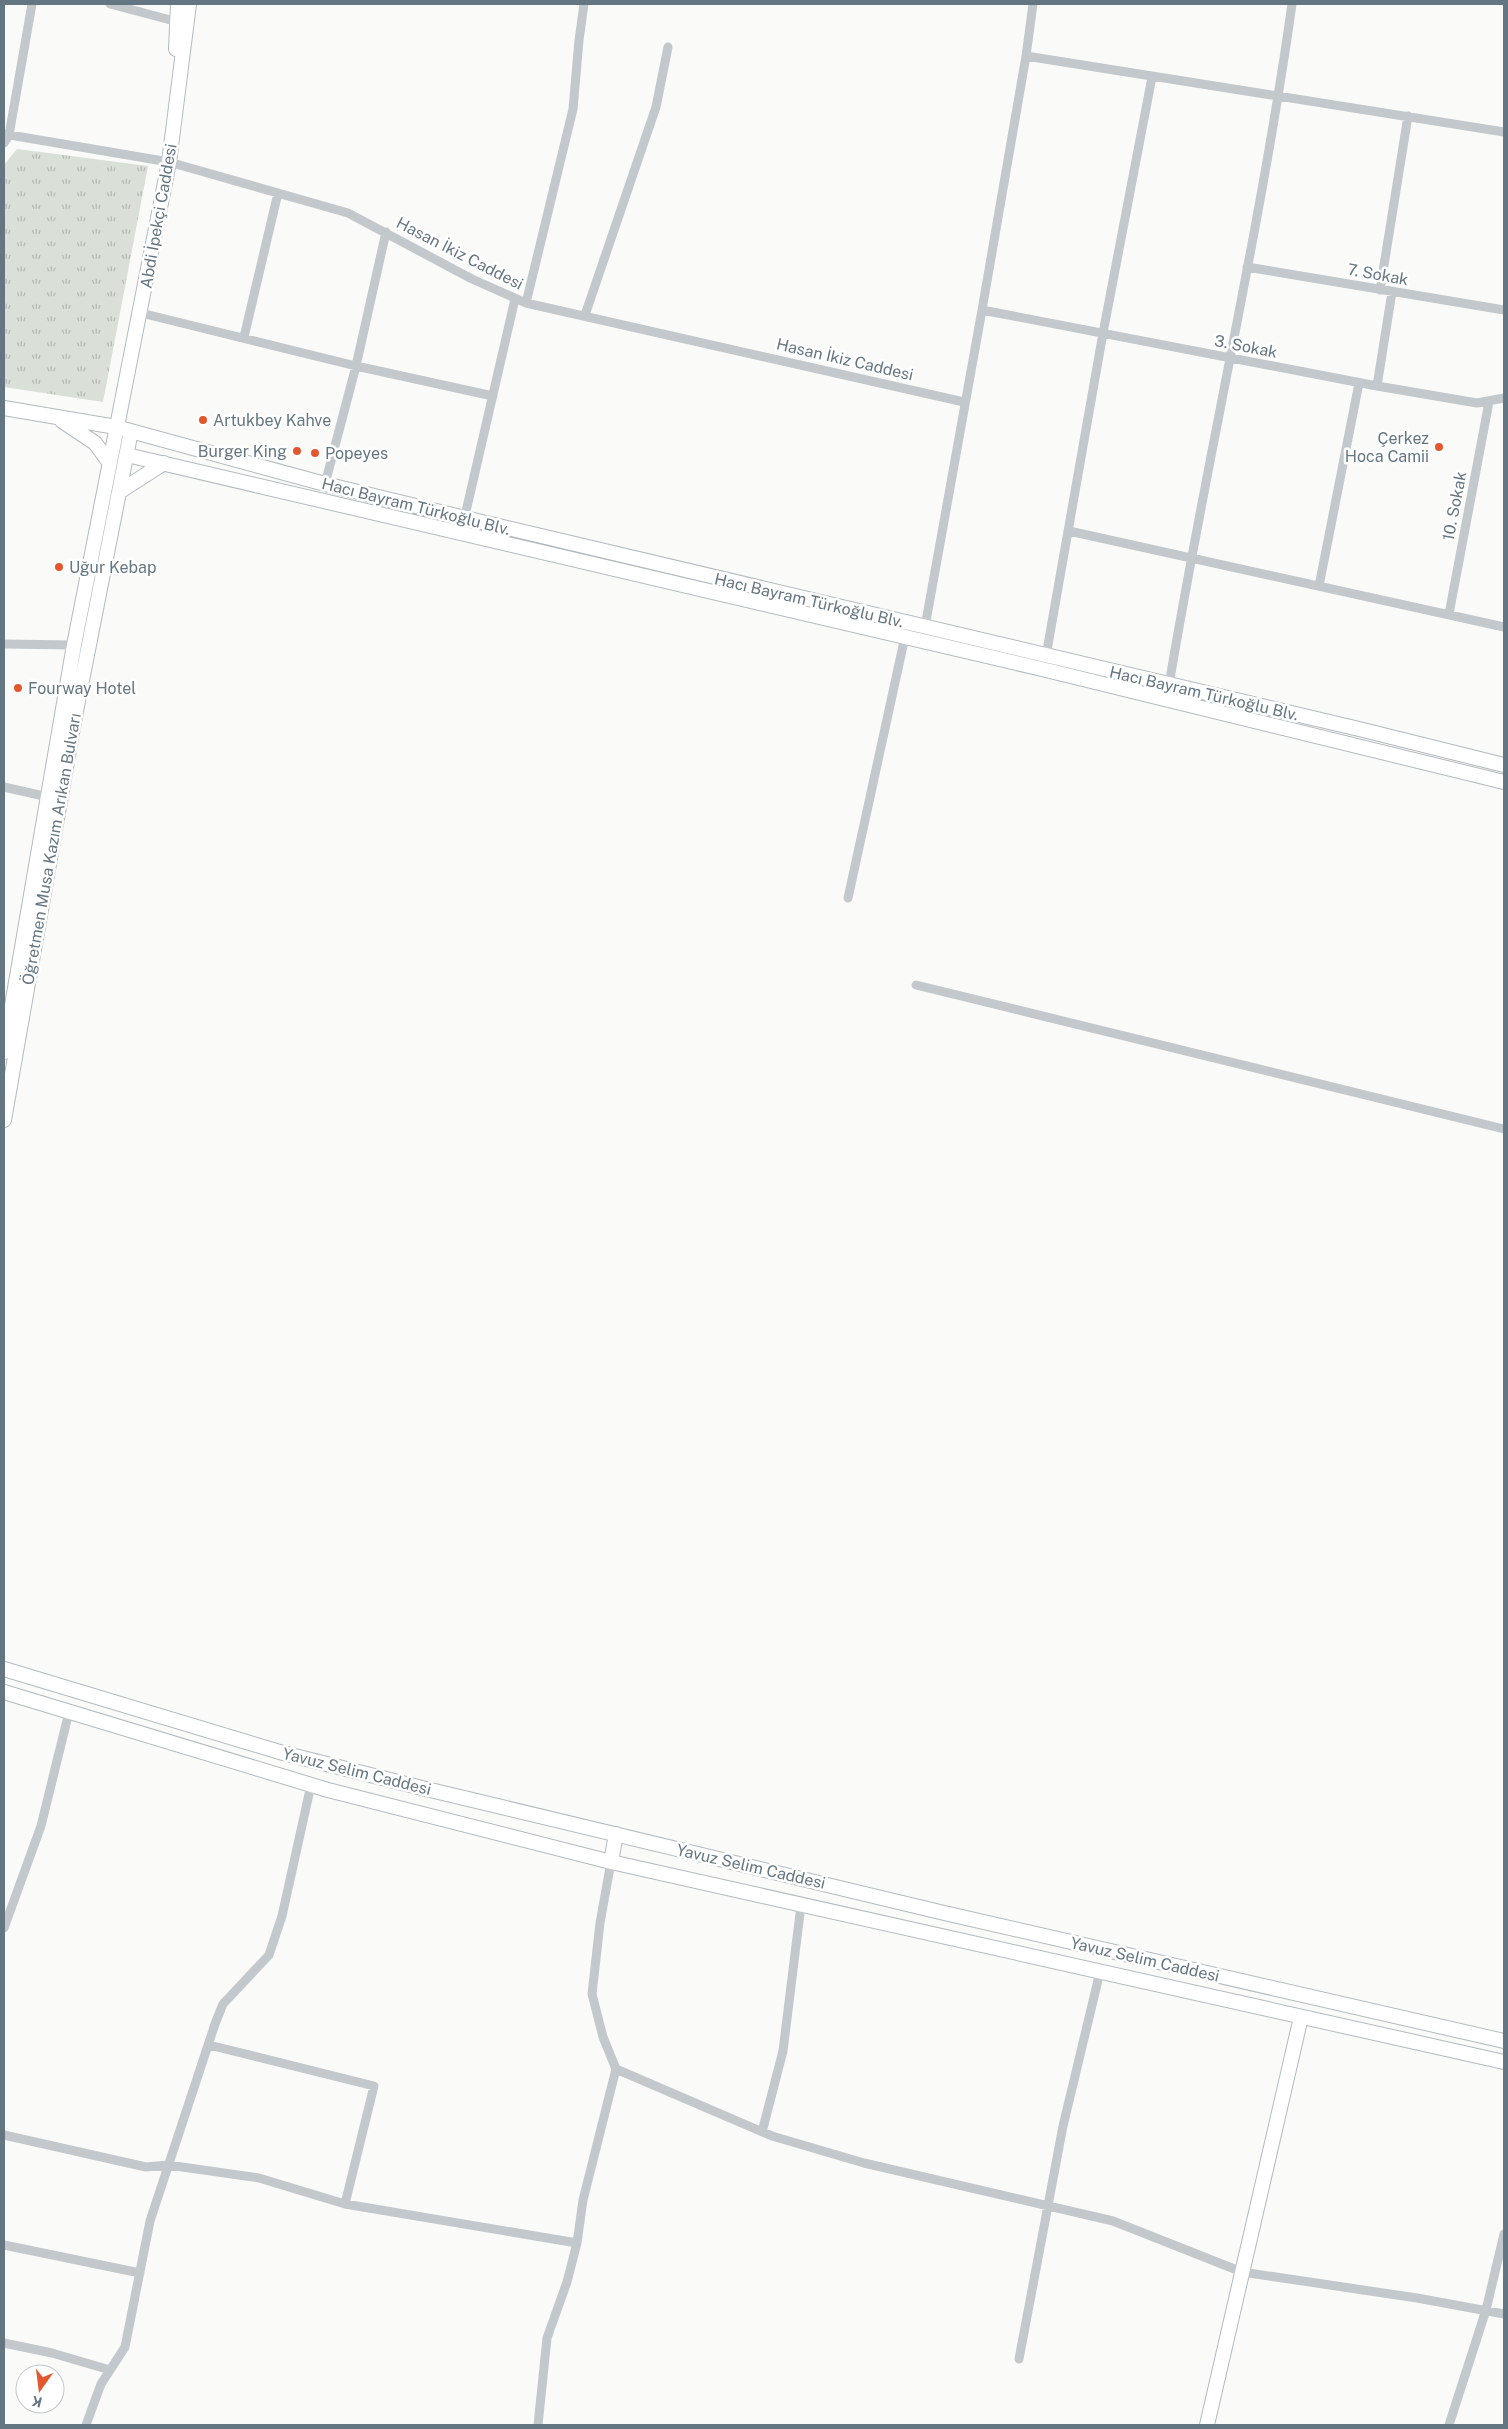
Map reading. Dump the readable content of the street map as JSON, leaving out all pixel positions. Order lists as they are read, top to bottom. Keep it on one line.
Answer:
{"streets":{"street":["Abdi İpekçi Caddesi","Hasan İkiz Caddesi","7. Sokak","3. Sokak","Hacı Bayram Türkoğlu Blv.","10. Sokak","Öğretmen Musa Kazım Arıkan Bulvarı","Yavuz Selim Caddesi"]},"crossings":[["Abdi İpekçi Caddesi","Hasan İkiz Caddesi"],["Abdi İpekçi Caddesi","Hacı Bayram Türkoğlu Blv."],["Abdi İpekçi Caddesi","Öğretmen Musa Kazım Arıkan Bulvarı"],["3. Sokak","10. Sokak"],["Hacı Bayram Türkoğlu Blv.","Öğretmen Musa Kazım Arıkan Bulvarı"]],"places":["Artukbey Kahve","Çerkez Hoca Camii","Burger King","Popeyes","Uğur Kebap","Fourway Hotel"],"north":"bottom"}
